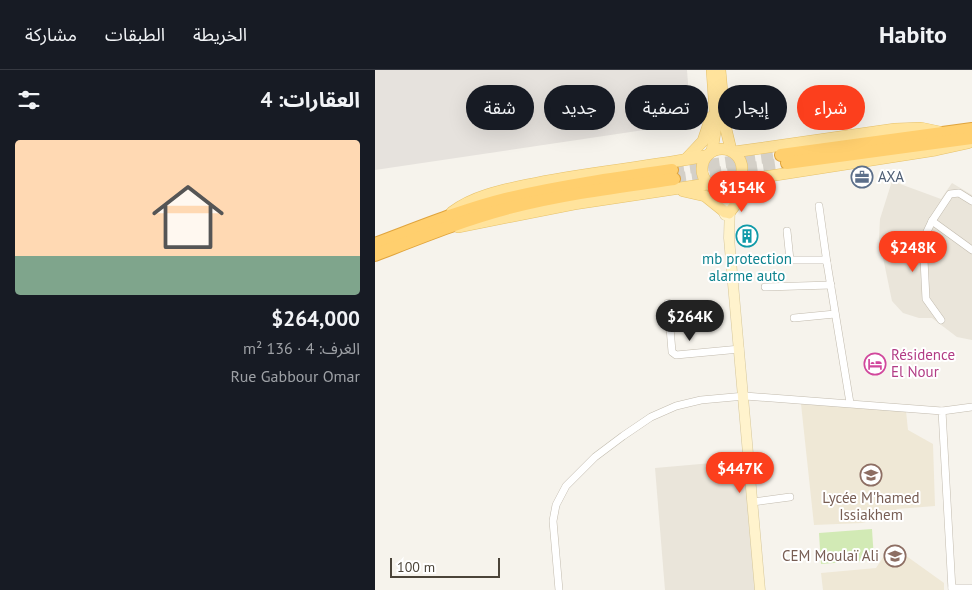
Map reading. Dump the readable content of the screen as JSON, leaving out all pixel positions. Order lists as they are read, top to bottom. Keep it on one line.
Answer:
{"places":{"office":["AXA"],"building":["mb protection alarme auto"],"hotel":["Résidence El Nour"],"school or university":["Lycée M'hamed Issiakhem","CEM Moulaï Ali"]},"scale_bar":"100 m","page":{"header":"Habito","nav":["الخريطة","الطبقات","مشاركة"],"heading":"العقارات: 4","chip":["شراء","إيجار","تصفية","جديد","شقة"],"list":[{"name":"$264,000","note":"الغرف: 4 · 136 m² · Rue Gabbour Omar"}],"price":["$154K","$248K","$264K","$447K"],"scale":"100 m"}}
